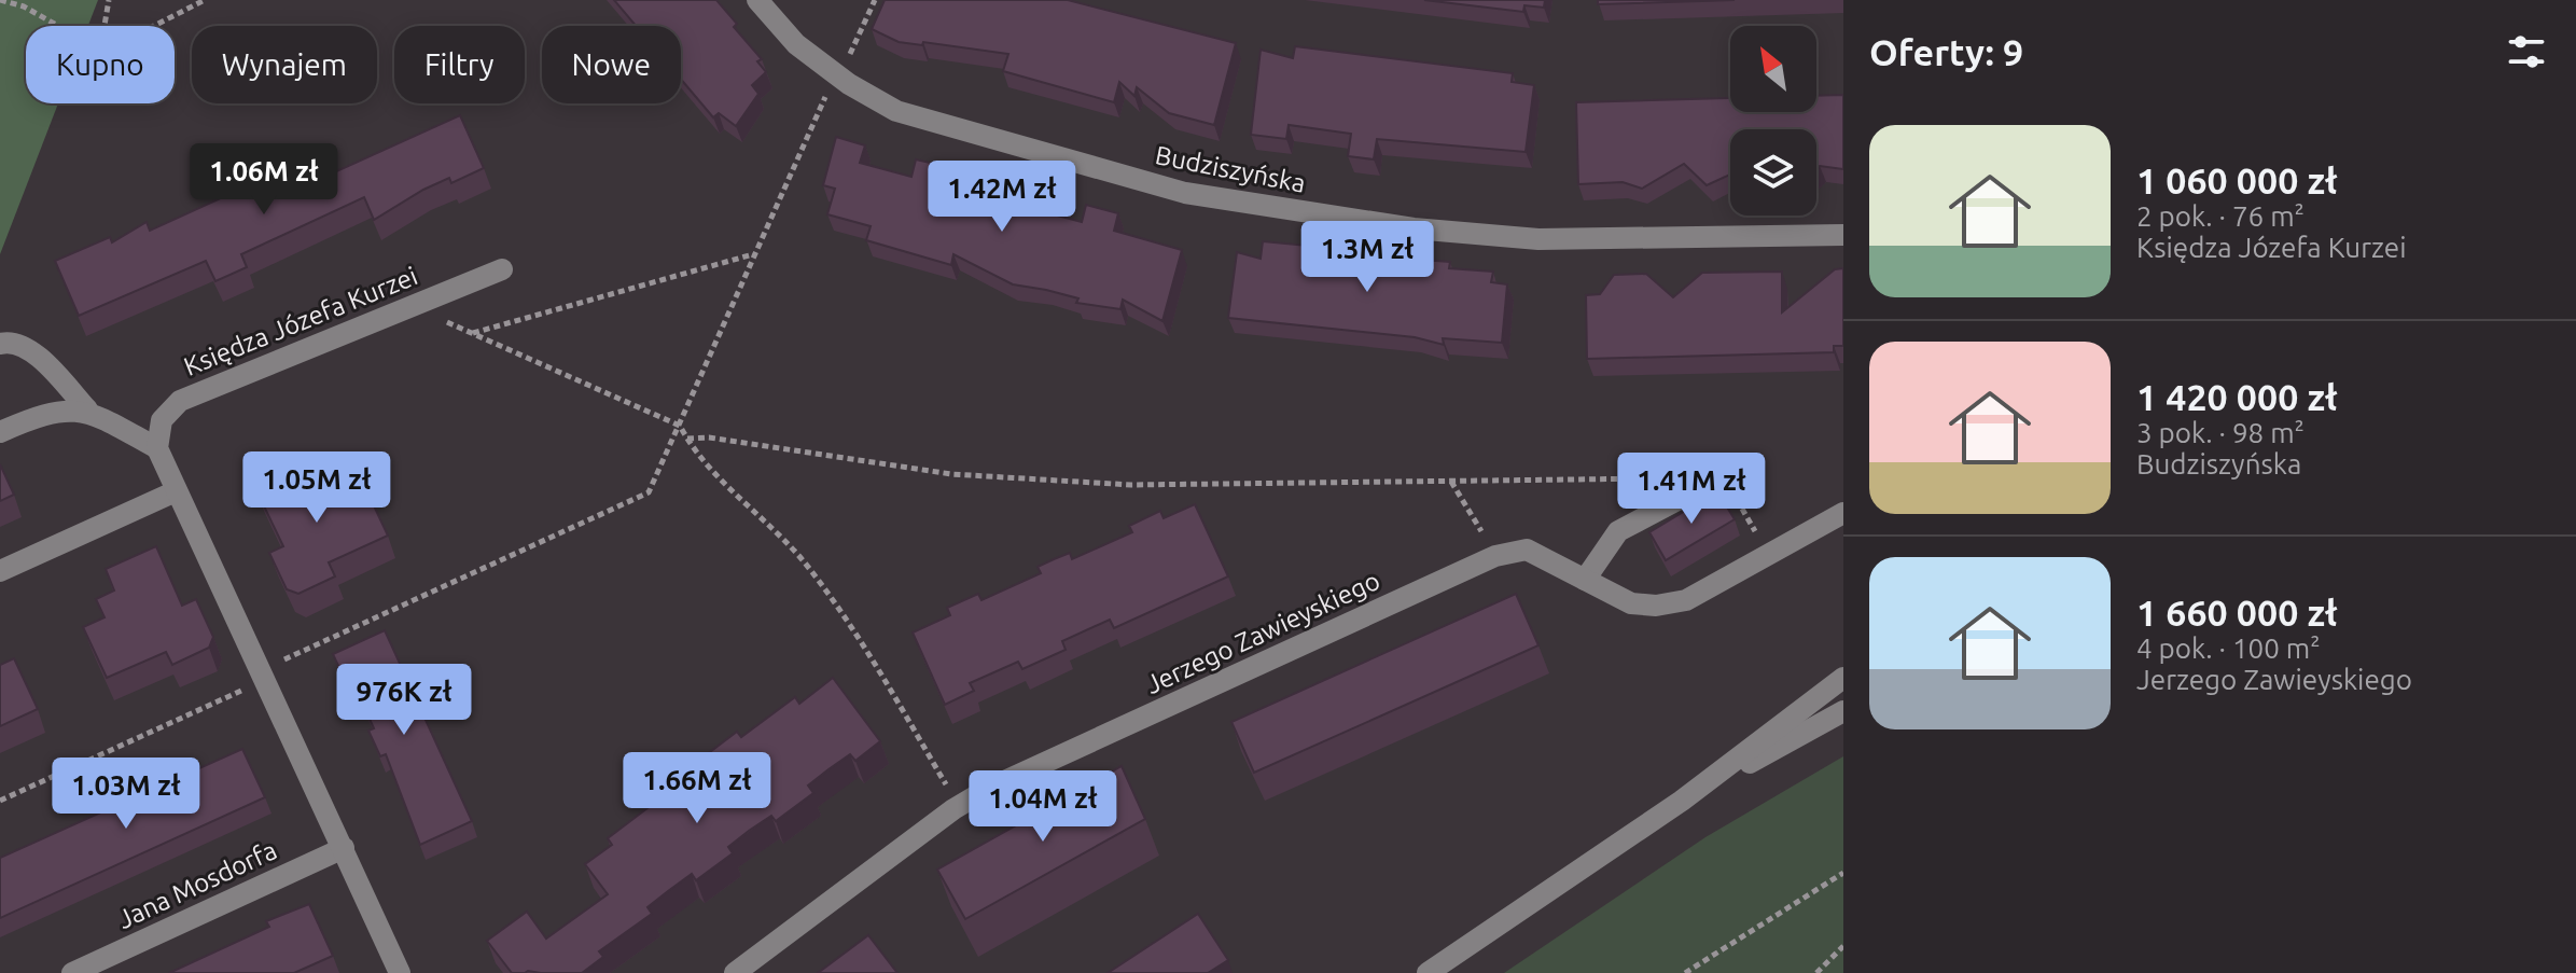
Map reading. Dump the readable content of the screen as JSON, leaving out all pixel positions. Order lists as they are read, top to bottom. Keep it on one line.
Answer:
{"streets":{"street":["Budziszyńska","Księdza Józefa Kurzei","Jerzego Zawieyskiego","Jana Mosdorfa"]},"north":"top left","page":{"heading":"Oferty: 9","chip":["Kupno","Wynajem","Filtry","Nowe"],"list":[{"name":"1 060 000 zł","note":"2 pok. · 76 m² · Księdza Józefa Kurzei"},{"name":"1 420 000 zł","note":"3 pok. · 98 m² · Budziszyńska"},{"name":"1 660 000 zł","note":"4 pok. · 100 m² · Jerzego Zawieyskiego"}],"price":["1.06M zł","1.42M zł","1.3M zł","1.05M zł","1.41M zł","976K zł","1.66M zł","1.03M zł","1.04M zł"]}}
